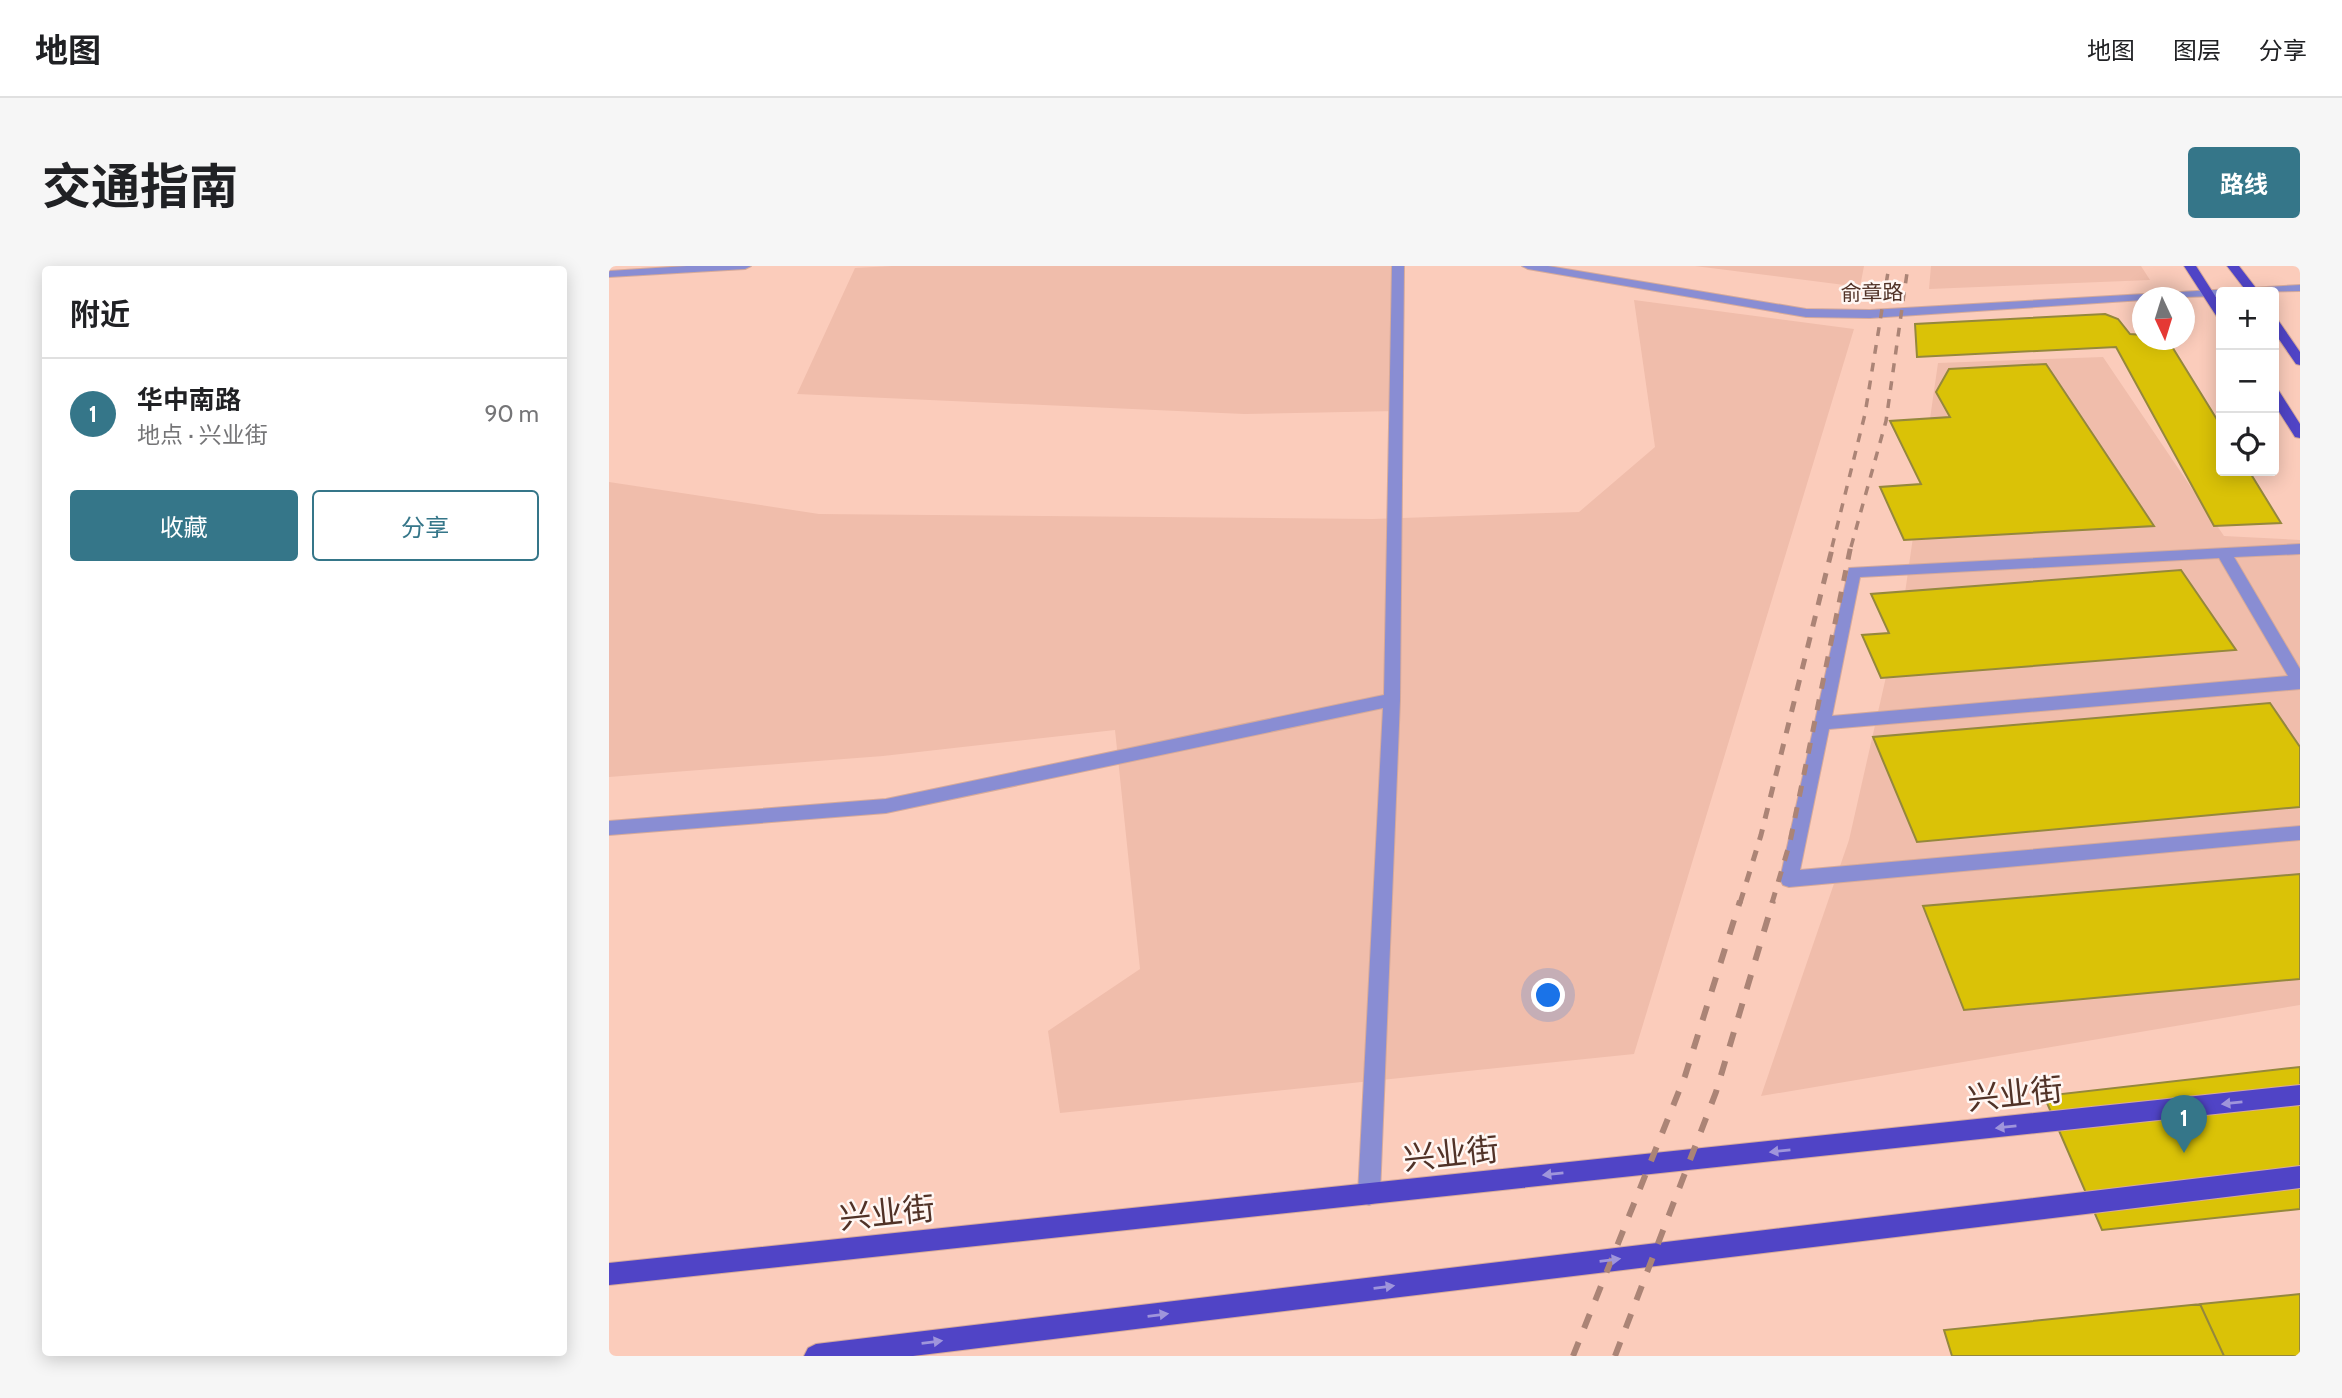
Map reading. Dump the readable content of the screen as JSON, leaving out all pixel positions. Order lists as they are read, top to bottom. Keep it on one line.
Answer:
{"streets":{"main road":["兴业街"],"street":["俞章路"]},"north":"bottom","page":{"header":"地图","nav":["地图","图层","分享"],"title":"交通指南","buttons":["路线",["收藏","分享"]],"heading":"附近","map_buttons":["+","−"],"list":[{"mark":"1","name":"华中南路","note":"地点 · 兴业街","value":"90 m"}],"pins":"1"}}
